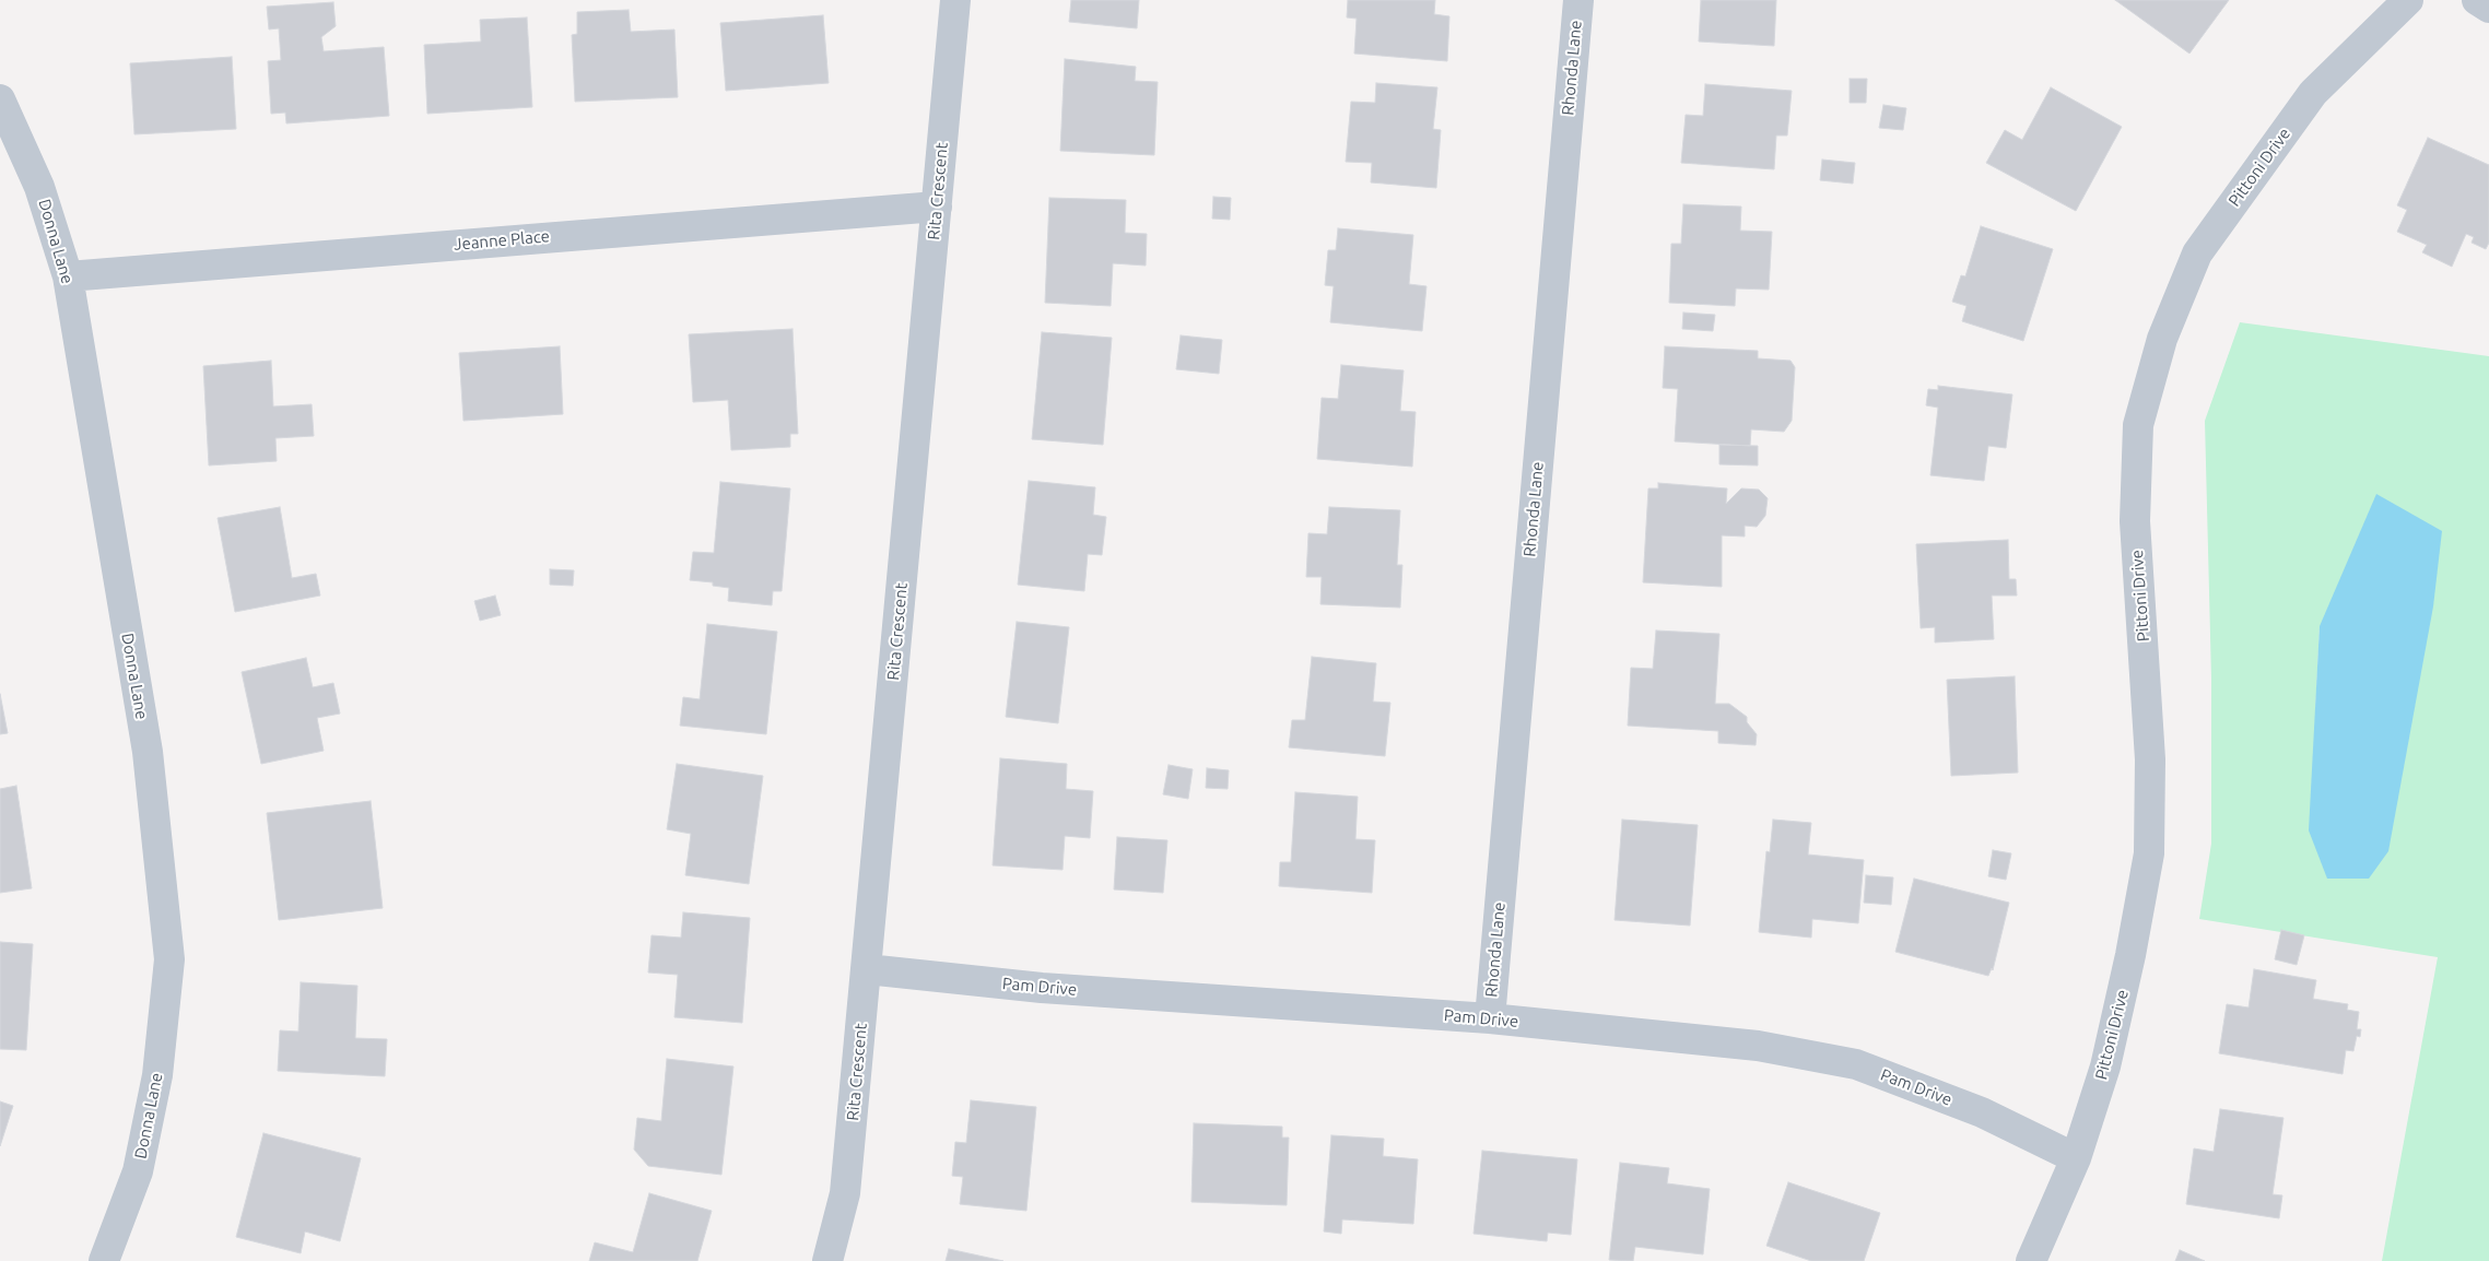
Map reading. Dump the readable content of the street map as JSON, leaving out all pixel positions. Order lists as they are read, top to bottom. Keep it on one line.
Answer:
{"streets":{"street":["Rhonda Lane","Pittoni Drive","Rita Crescent","Jeanne Place","Donna Lane","Pam Drive"]},"crossings":[["Rhonda Lane","Pam Drive"],["Pittoni Drive","Pam Drive"],["Rita Crescent","Jeanne Place"],["Rita Crescent","Pam Drive"],["Jeanne Place","Donna Lane"]]}
